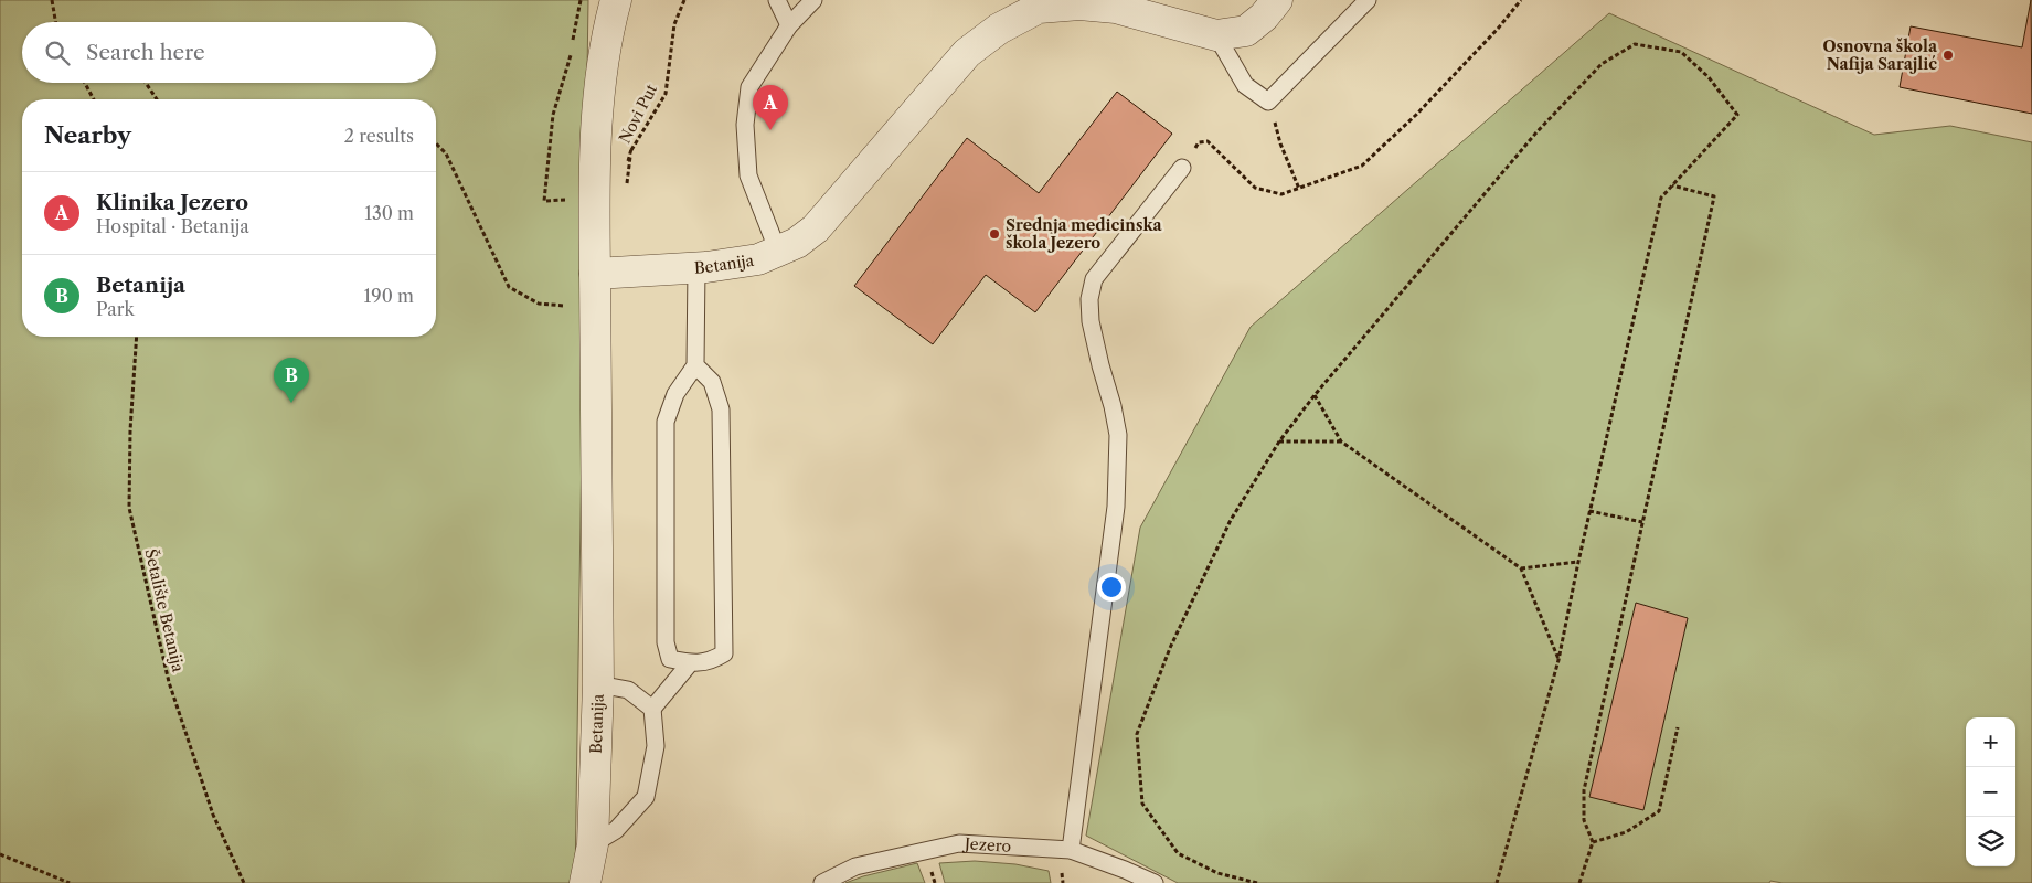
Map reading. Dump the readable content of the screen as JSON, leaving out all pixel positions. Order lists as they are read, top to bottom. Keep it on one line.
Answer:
{"streets":{"street":["Betanija"],"lane":["Jezero"],"path":["Novi Put","Šetalište Betanija"]},"places":["Osnovna škola Nafija Sarajlić","Srednja medicinska škola Jezero"],"page":{"search":"Search here","pins":["A","B"],"heading":["Nearby","2 results"],"list":[{"mark":"A","name":"Klinika Jezero","note":"Hospital · Betanija","value":"130 m"},{"mark":"B","name":"Betanija","note":"Park","value":"190 m"}],"map_buttons":["+","−"]}}
